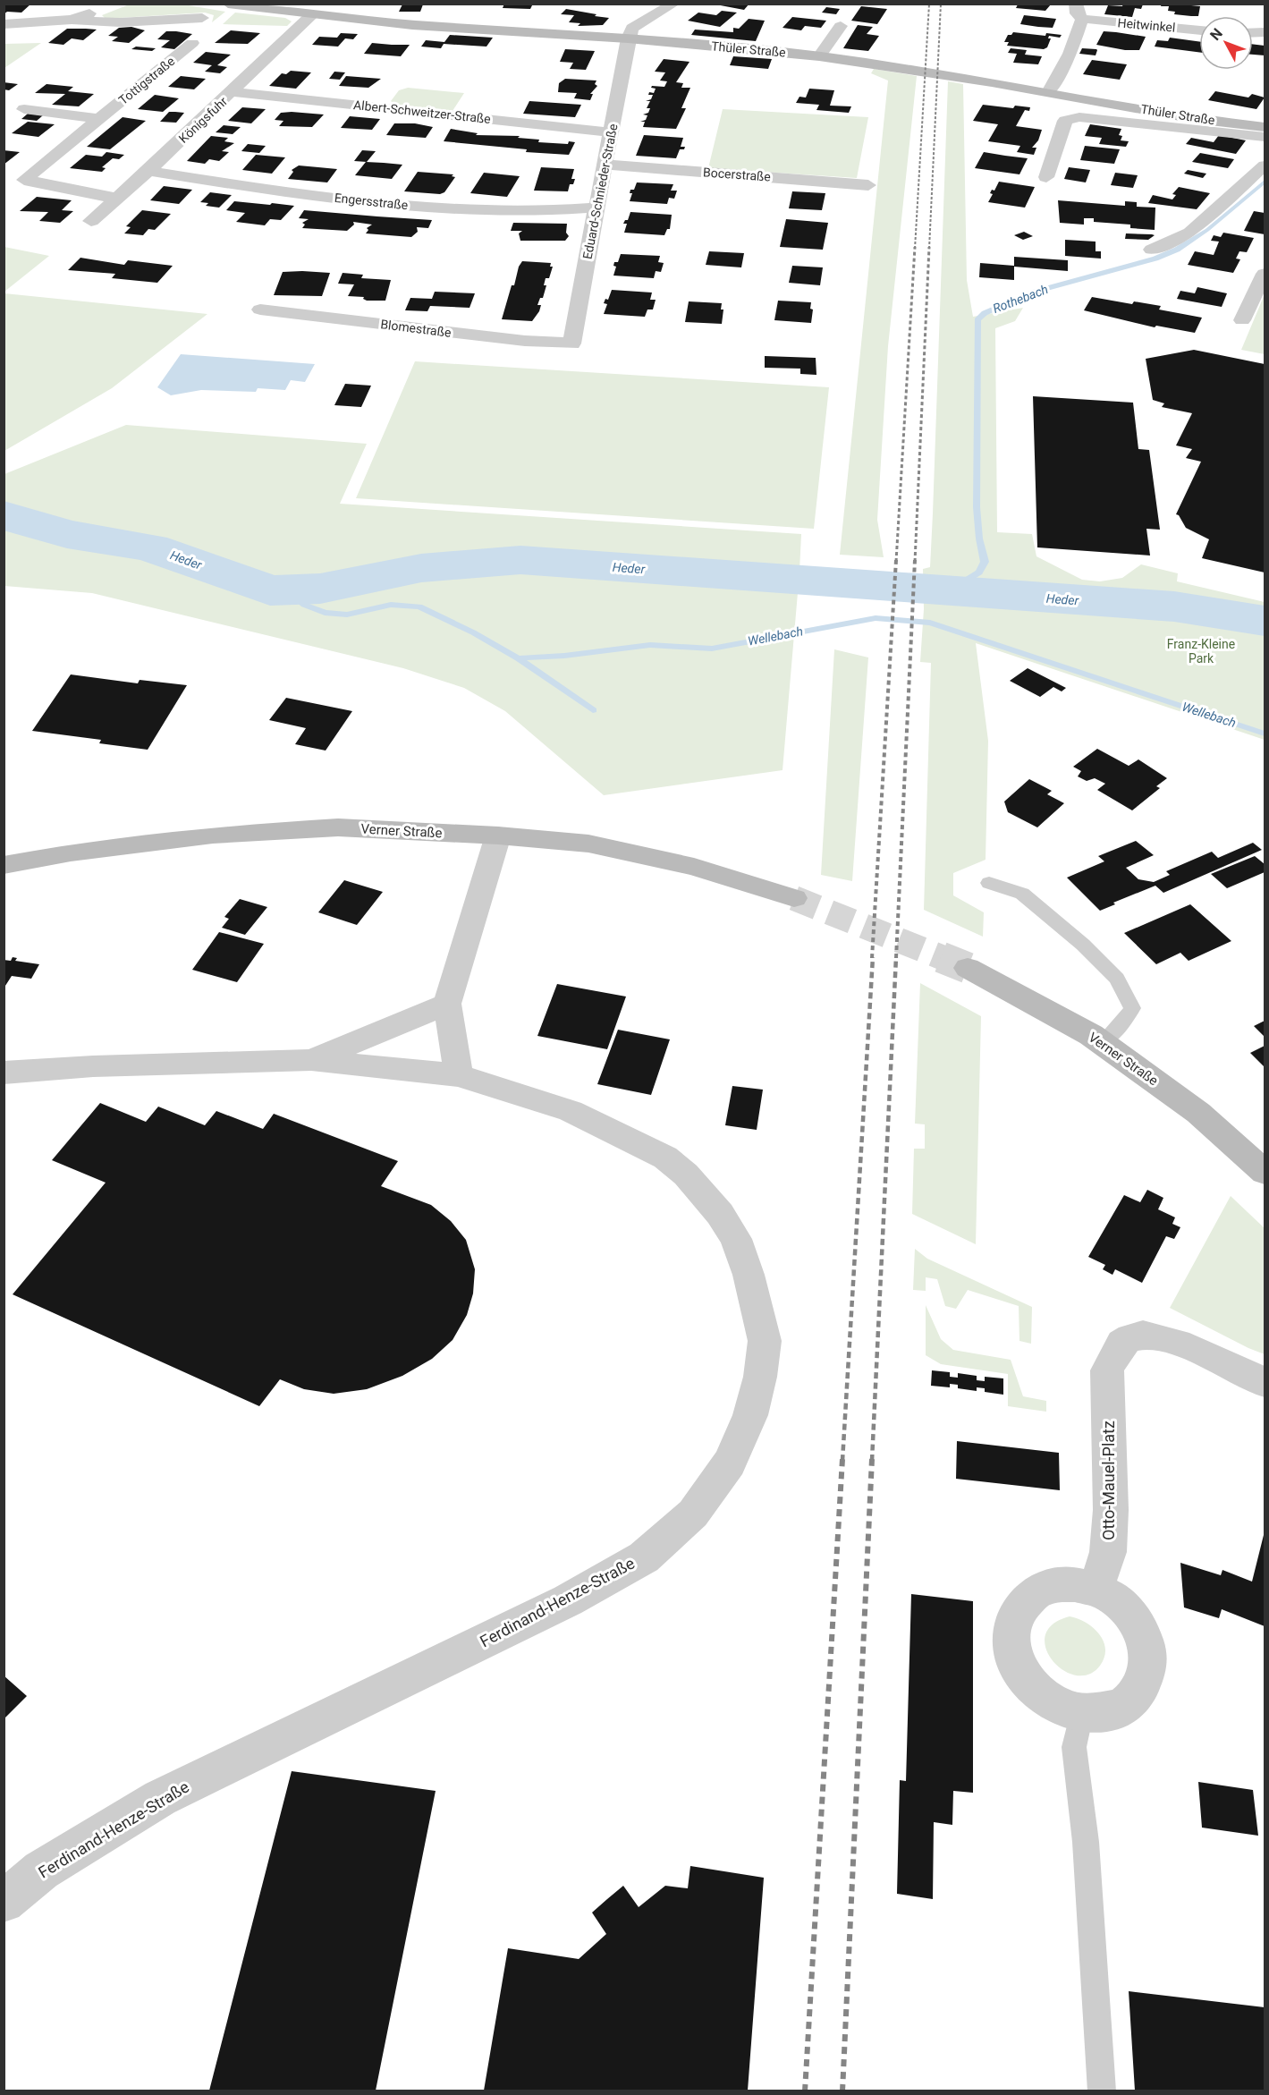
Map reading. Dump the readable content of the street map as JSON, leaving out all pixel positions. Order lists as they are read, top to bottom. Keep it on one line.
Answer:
{"streets":{"main road":["Thüler Straße","Verner Straße"],"street":["Heitwinkel","Tottigstraße","Albert-Schweitzer-Straße","Königsfuhr","Bocerstraße","Eduard-Schnieder-Straße","Engersstraße","Blomestraße","Otto-Mauel-Platz","Ferdinand-Henze-Straße"]},"crossings":[["Thüler Straße","Königsfuhr"],["Thüler Straße","Eduard-Schnieder-Straße"],["Albert-Schweitzer-Straße","Königsfuhr"],["Albert-Schweitzer-Straße","Eduard-Schnieder-Straße"],["Königsfuhr","Engersstraße"],["Bocerstraße","Eduard-Schnieder-Straße"],["Eduard-Schnieder-Straße","Engersstraße"],["Eduard-Schnieder-Straße","Blomestraße"]],"water":["Rothebach","Heder","Wellebach"],"parks":["Franz-Kleine Park"],"north":"top left"}
